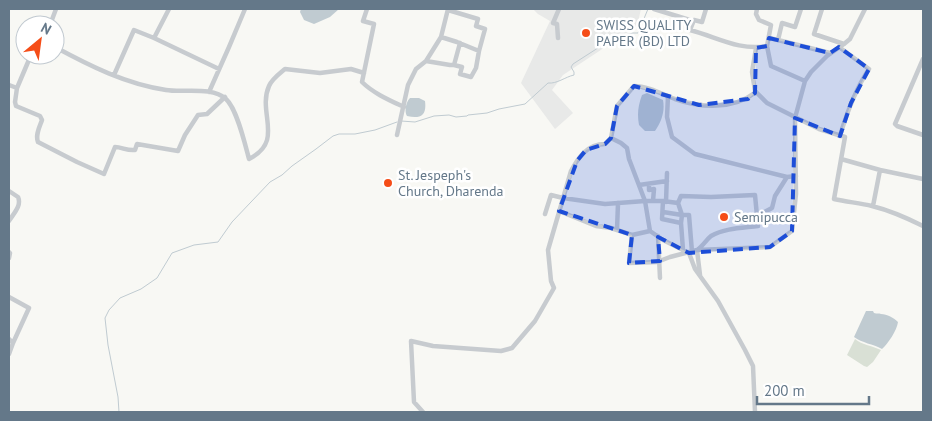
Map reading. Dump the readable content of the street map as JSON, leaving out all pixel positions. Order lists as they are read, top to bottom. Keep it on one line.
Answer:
{"places":["SWISS QUALITY PAPER (BD) LTD","St. Jespeph's Church, Dharenda","Semipucca"],"scale_bar":"200 m","north":"top right"}
